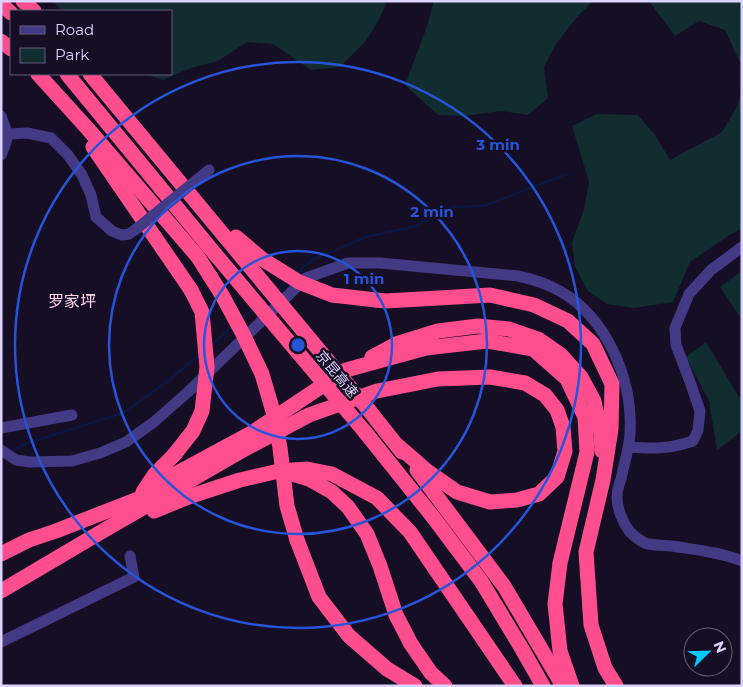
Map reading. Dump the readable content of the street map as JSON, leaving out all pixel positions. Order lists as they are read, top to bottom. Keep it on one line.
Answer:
{"streets":{"highway":["京昆高速"]},"districts":["罗家坪"],"legend":["Road","Park"],"north":"top right","rings":["3 min","2 min","1 min"]}
